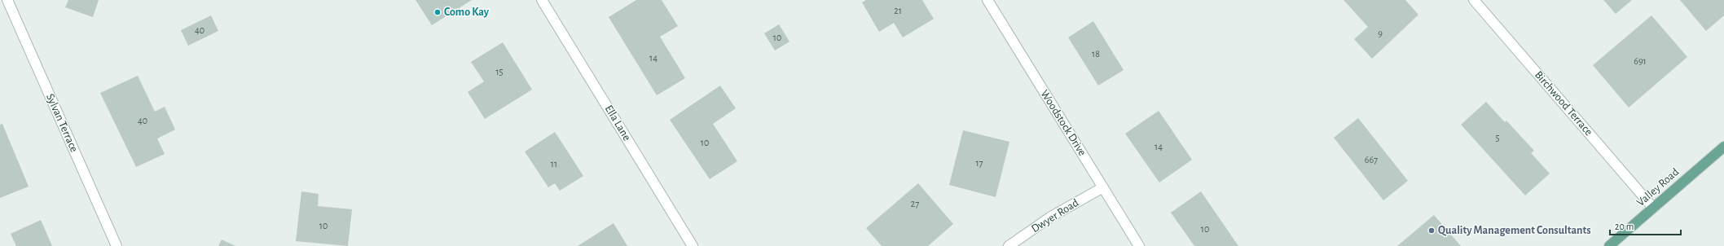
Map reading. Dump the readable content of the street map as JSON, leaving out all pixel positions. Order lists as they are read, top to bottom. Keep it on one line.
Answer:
{"streets":{"main road":["Valley Road"],"street":["Birchwood Terrace","Sylvan Terrace","Ella Lane","Woodstock Drive","Dwyer Road"]},"crossings":[["Birchwood Terrace","Valley Road"],["Woodstock Drive","Dwyer Road"]],"places":["Como Kay","Quality Management Consultants"],"house_numbers":["21","40","9","10","18","14","691","15","40","5","10","14","667","17","11","27","10","10"],"scale_bar":"20 m"}
